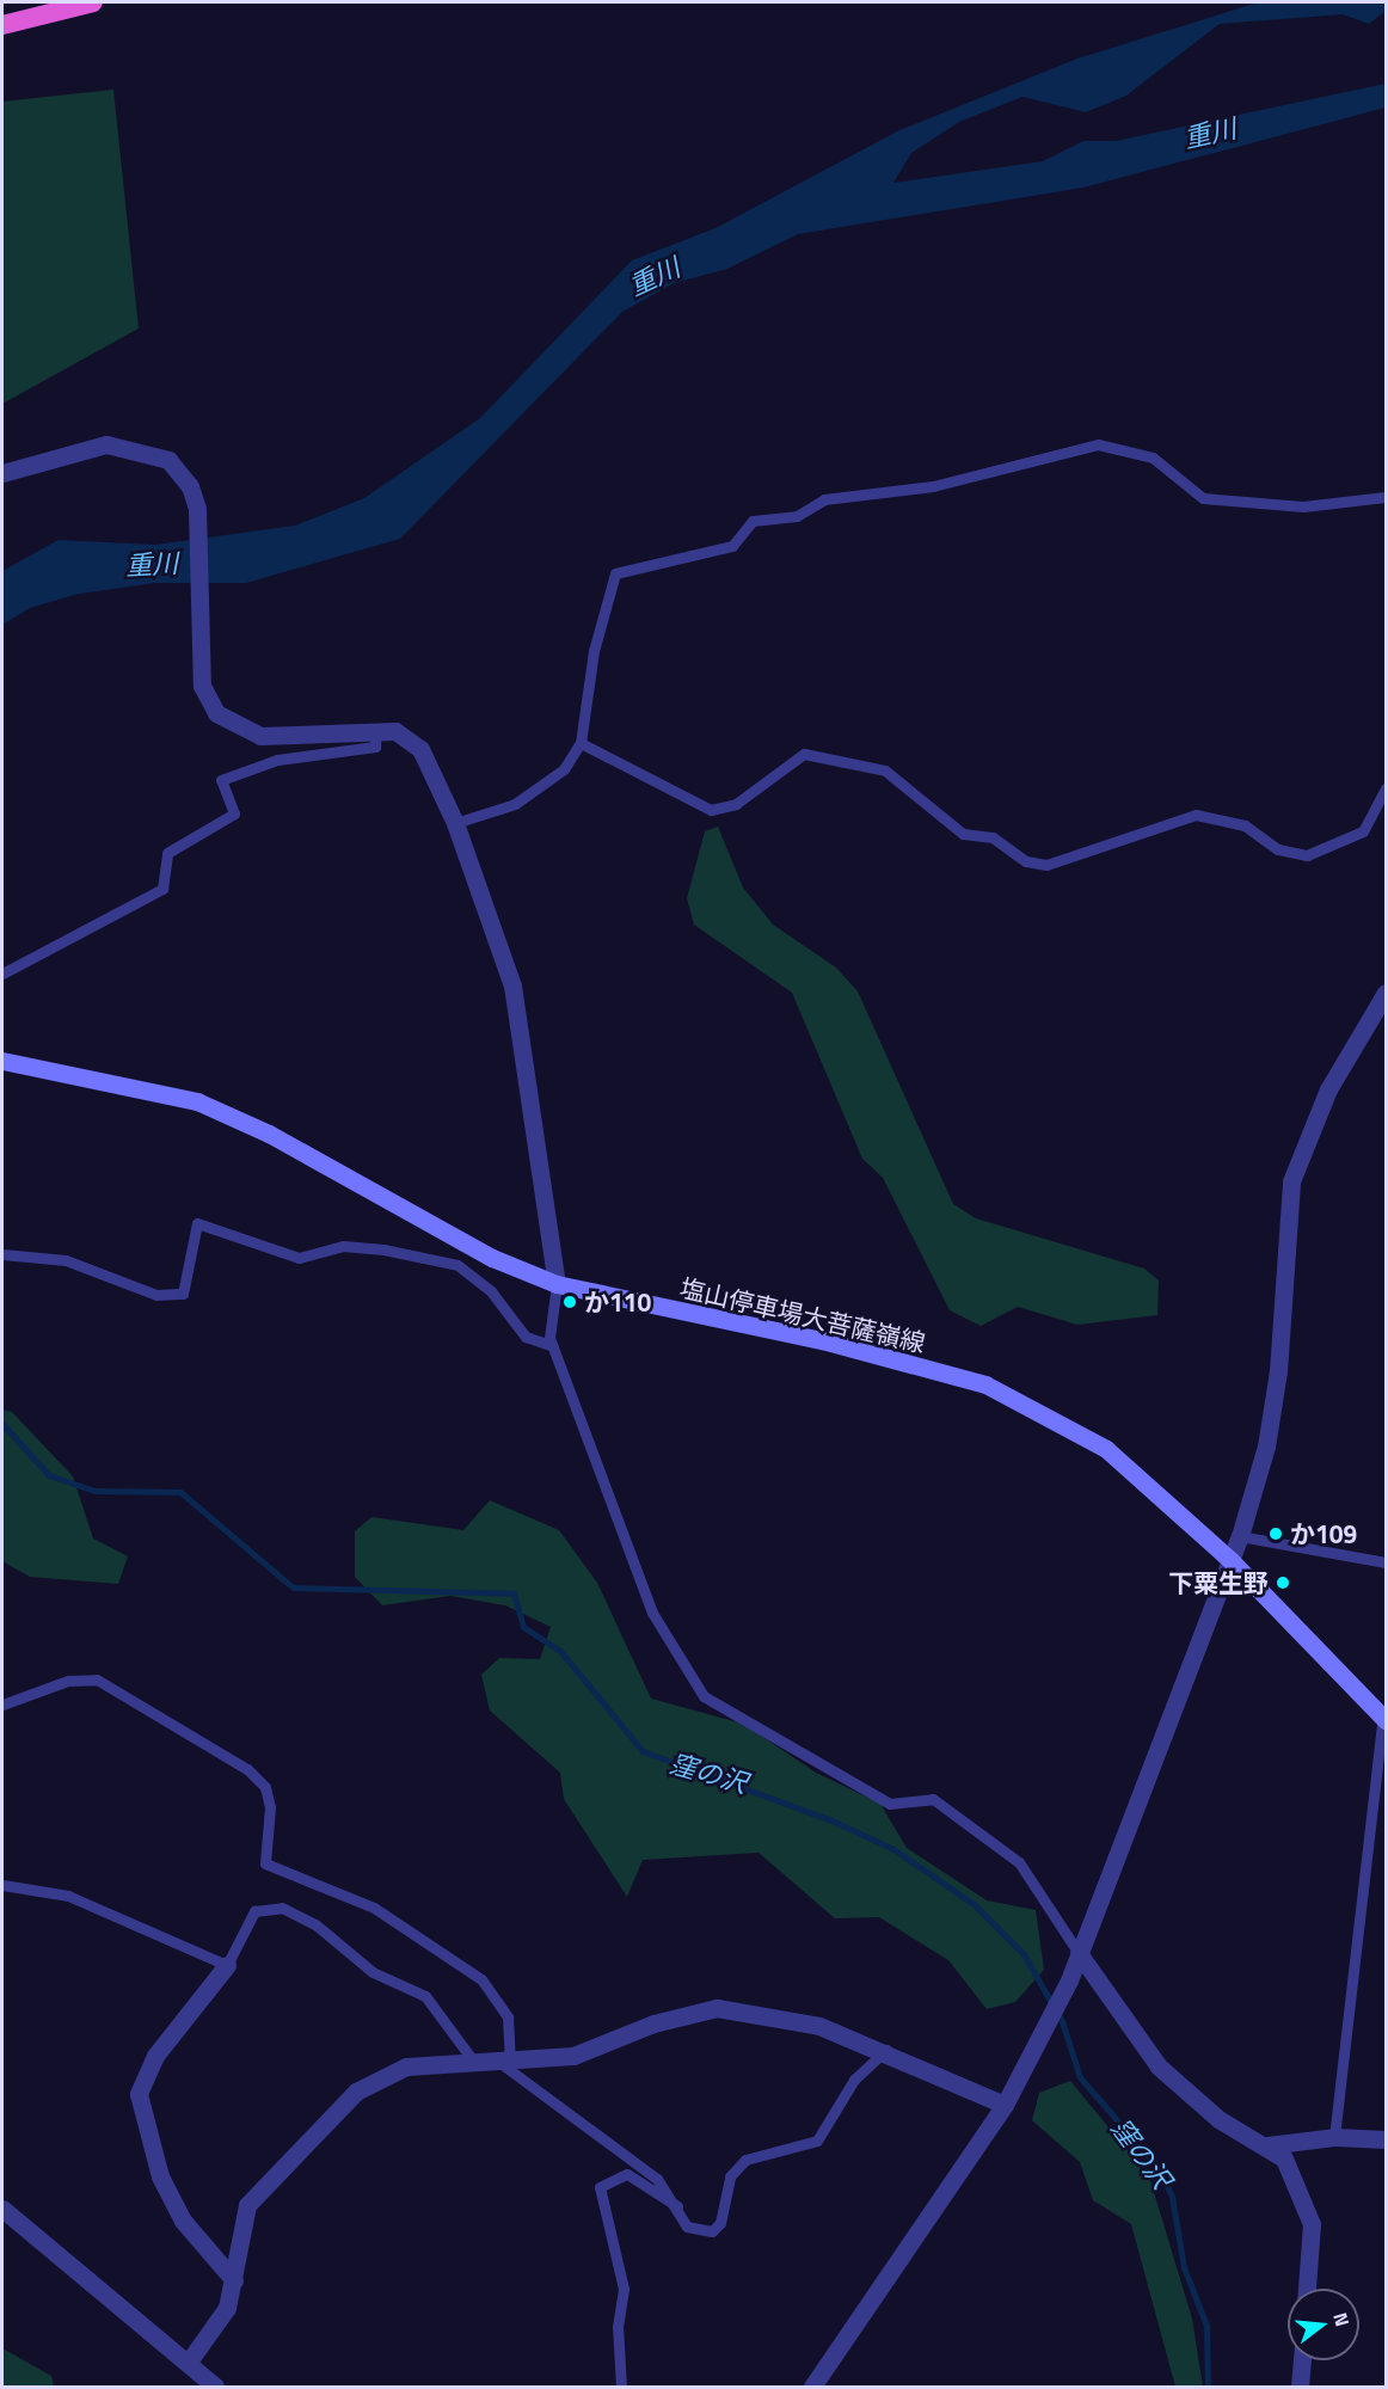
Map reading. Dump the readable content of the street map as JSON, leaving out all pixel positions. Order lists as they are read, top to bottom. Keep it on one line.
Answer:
{"streets":{"main road":["塩山停車場大菩薩嶺線"]},"water":["重川","窪の沢"],"places":["か110","か109","下粟生野"],"north":"right"}
